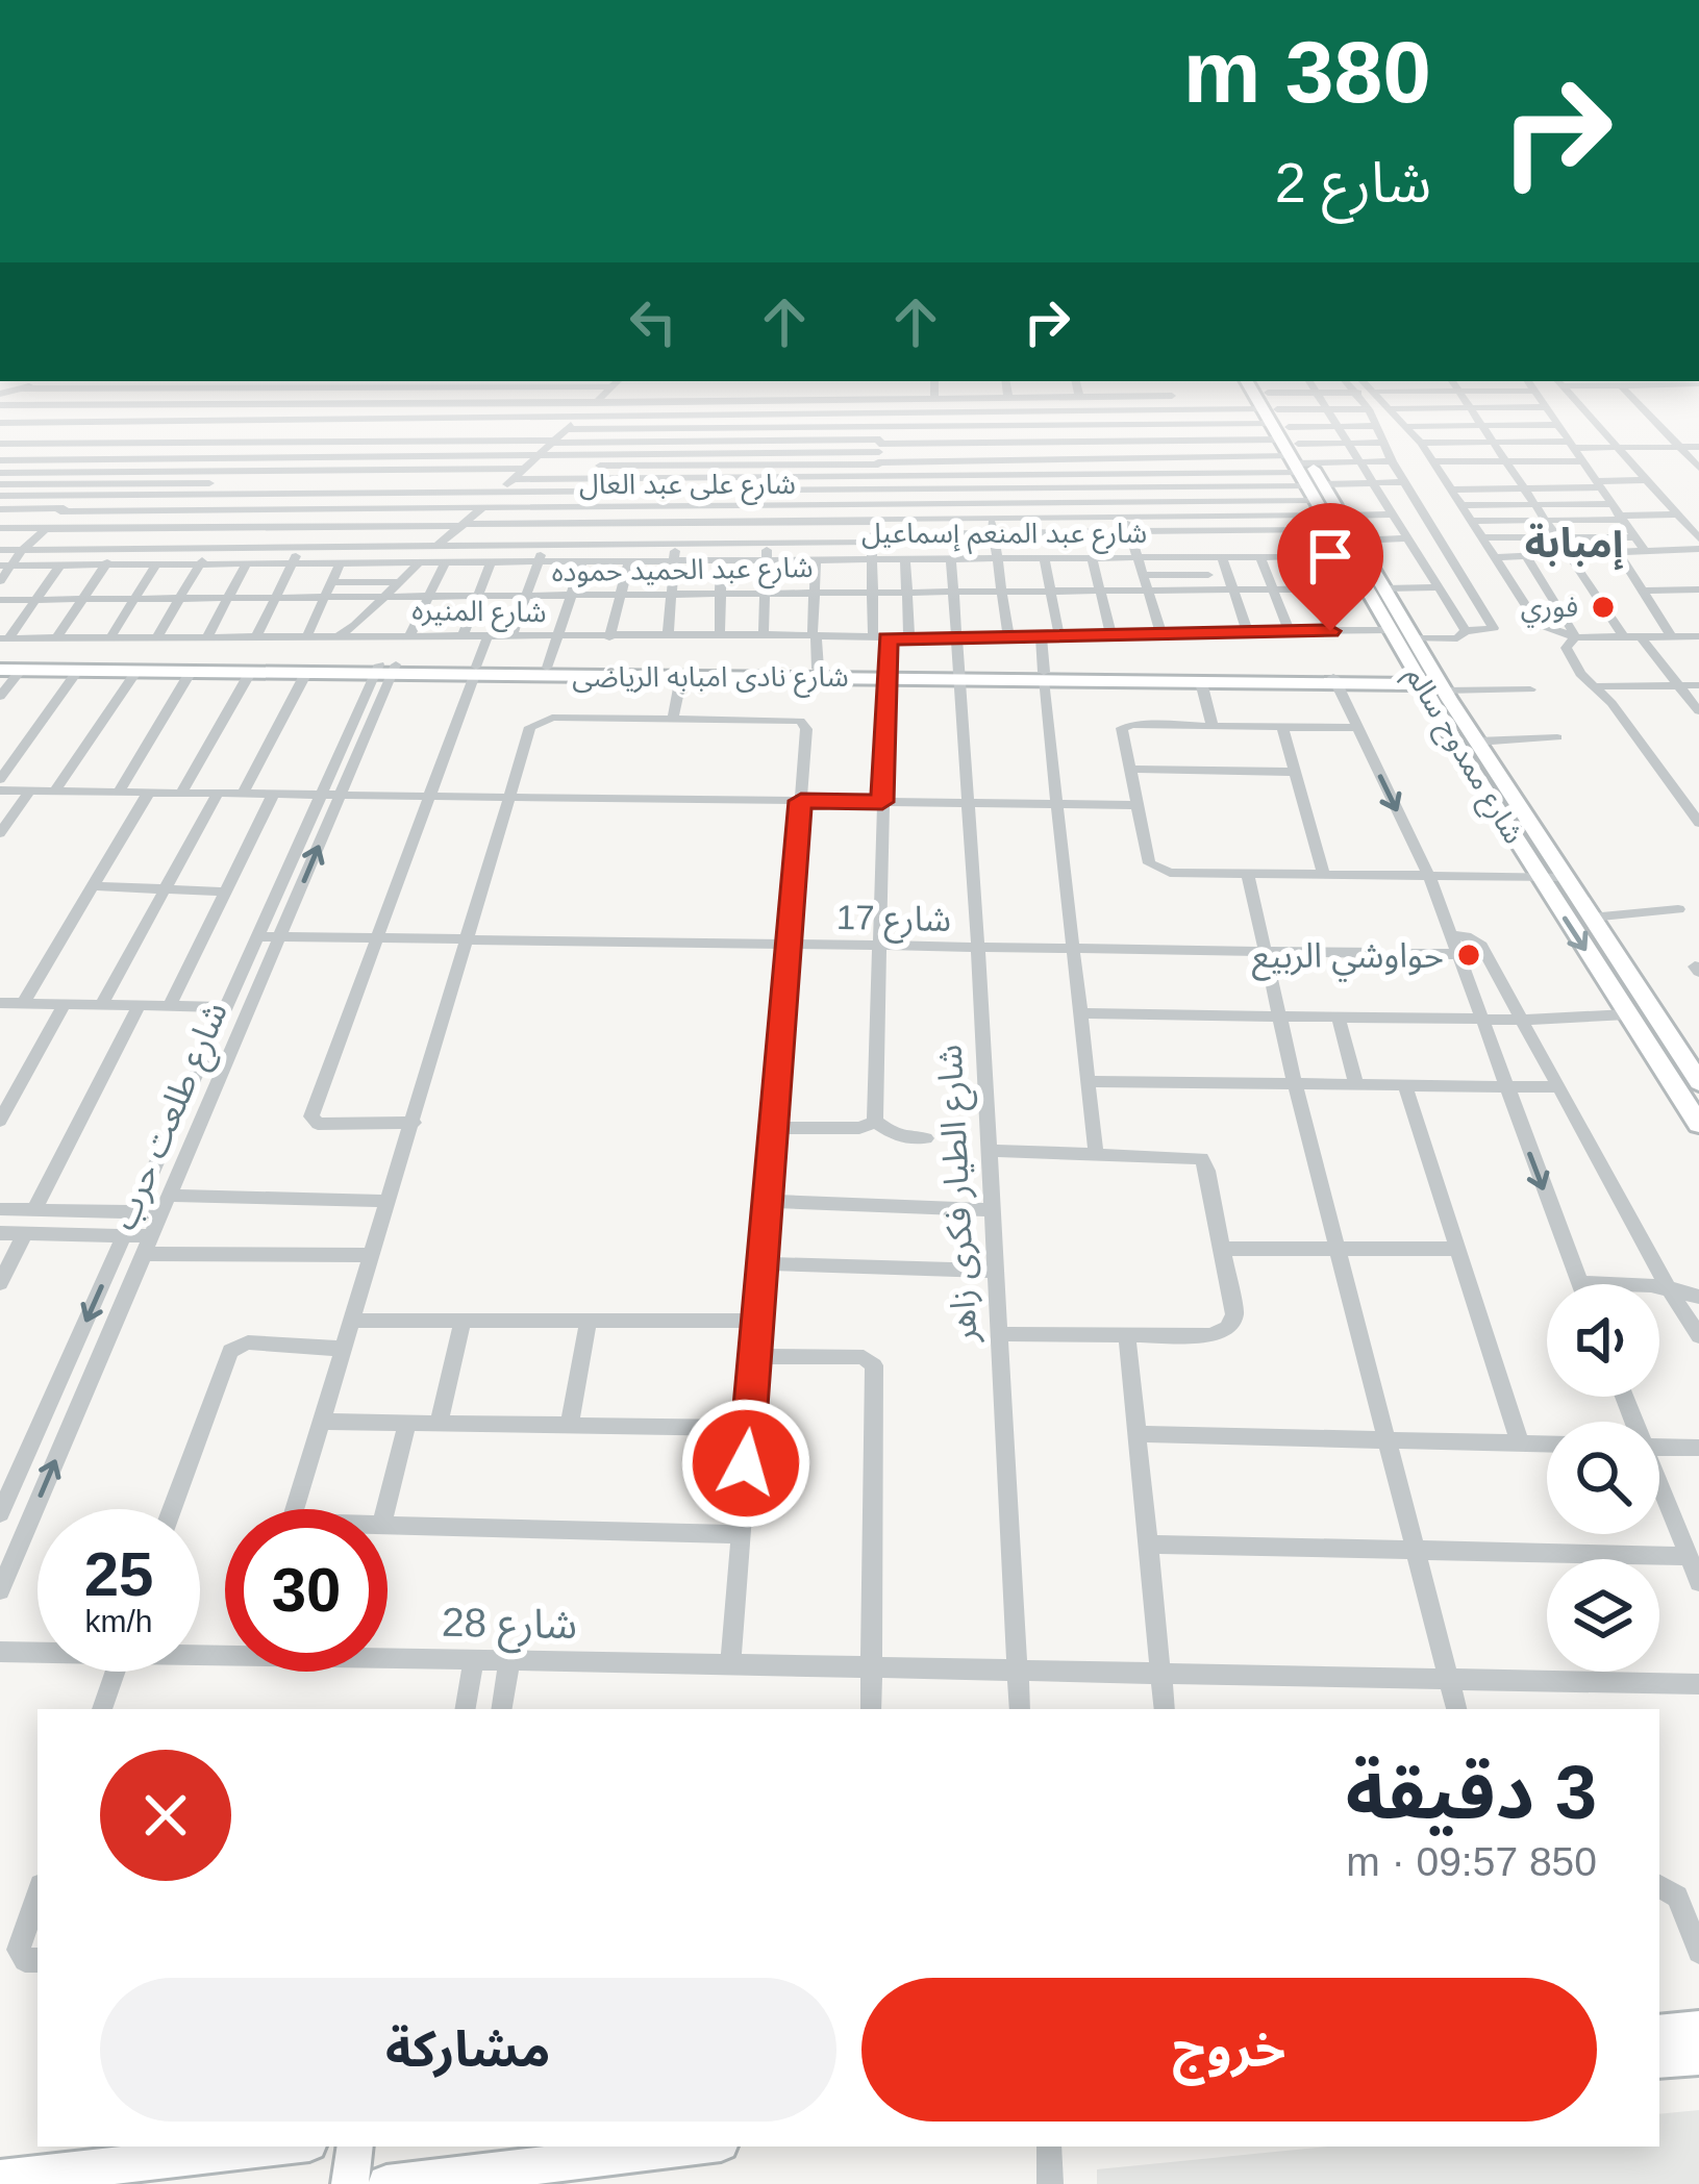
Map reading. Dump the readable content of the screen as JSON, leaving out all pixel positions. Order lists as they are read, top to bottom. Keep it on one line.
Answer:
{"streets":{"main road":["شارع نادى امبابه الرياضى","شارع ممدوح سالم"],"street":["شارع على عبد العال","شارع عبد المنعم إسماعيل","شارع عبد الحميد حموده","شارع المنيره","شارع 17","شارع طلعت حرب","شارع الطيار فكرى زاهر","شارع 28"]},"crossings":[["شارع على عبد العال","شارع ممدوح سالم"],["شارع عبد المنعم إسماعيل","شارع ممدوح سالم"],["شارع عبد المنعم إسماعيل","شارع الطيار فكرى زاهر"],["شارع عبد الحميد حموده","شارع ممدوح سالم"],["شارع عبد الحميد حموده","شارع الطيار فكرى زاهر"],["شارع المنيره","شارع ممدوح سالم"],["شارع المنيره","شارع الطيار فكرى زاهر"],["شارع نادى امبابه الرياضى","شارع ممدوح سالم"],["شارع نادى امبابه الرياضى","شارع طلعت حرب"],["شارع نادى امبابه الرياضى","شارع الطيار فكرى زاهر"],["شارع 17","شارع طلعت حرب"],["شارع 17","شارع الطيار فكرى زاهر"],["شارع الطيار فكرى زاهر","شارع 28"]],"districts":["إمبابة"],"places":["فوري","حواوشي الربيع"],"page":{"turn":["380 m","شارع 2"],"speed":"25 km/h","limit":"30","heading":["3 دقيقة","850 m · 09:57"],"buttons":["خروج","مشاركة"]}}
